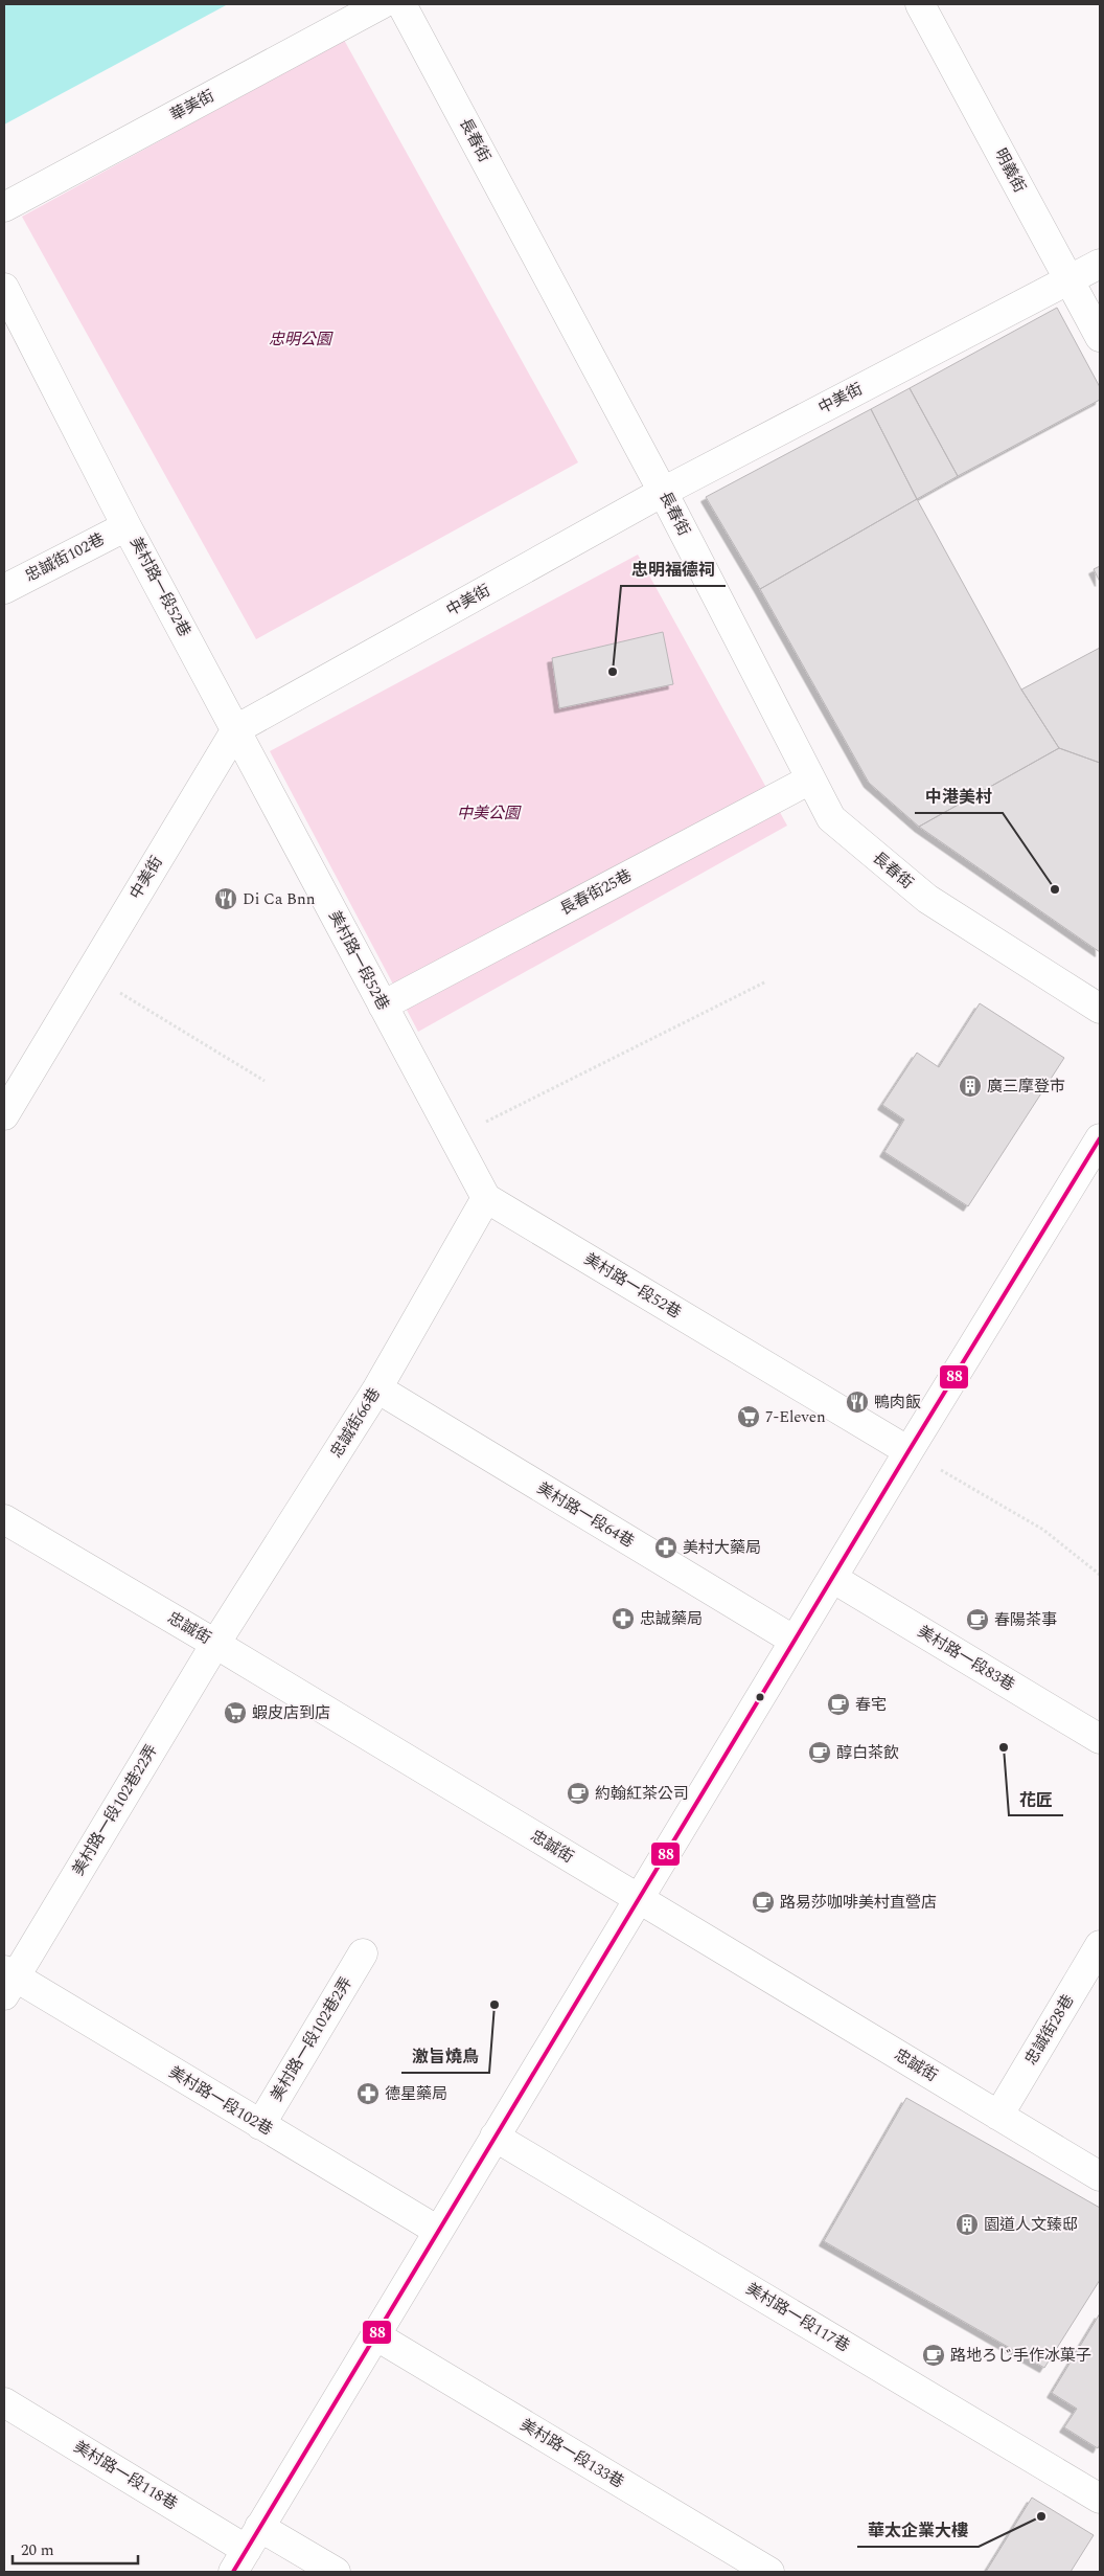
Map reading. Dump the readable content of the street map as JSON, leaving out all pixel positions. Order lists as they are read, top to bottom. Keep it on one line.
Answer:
{"streets":{"street":["華美街","長春街","明義街","中美街","忠誠街102巷","美村路一段52巷","長春街25巷","忠誠街66巷","美村路一段64巷","忠誠街","美村路一段83巷","美村路一段102巷22弄","忠誠街28巷","美村路一段102巷2弄","美村路一段102巷","美村路一段117巷","美村路一段133巷","美村路一段118巷"]},"crossings":[["長春街","中美街"],["長春街","長春街25巷"],["明義街","中美街"],["中美街","美村路一段52巷"],["忠誠街102巷","美村路一段52巷"],["美村路一段52巷","長春街25巷"],["美村路一段52巷","忠誠街66巷"],["忠誠街66巷","美村路一段64巷"],["忠誠街66巷","忠誠街"],["忠誠街66巷","美村路一段102巷22弄"],["忠誠街","美村路一段102巷22弄"],["忠誠街","忠誠街28巷"],["美村路一段102巷22弄","美村路一段102巷"],["美村路一段102巷2弄","美村路一段102巷"]],"parks":["忠明公園","中美公園"],"places":{"other":["忠明福德祠","中港美村","花匠","激旨燒鳥","華太企業大樓"],"restaurant":["Di Ca Bnn","鴨肉飯"],"building":["廣三摩登市","園道人文臻邸"],"supermarket":["7-Eleven","蝦皮店到店"],"pharmacy":["美村大藥局","忠誠藥局","德星藥局"],"cafe":["春陽茶事","春宅","醇白茶飲","約翰紅茶公司","路易莎咖啡美村直營店","路地ろじ手作冰菓子"]},"lines":["transit line 88"],"scale_bar":"20 m"}
